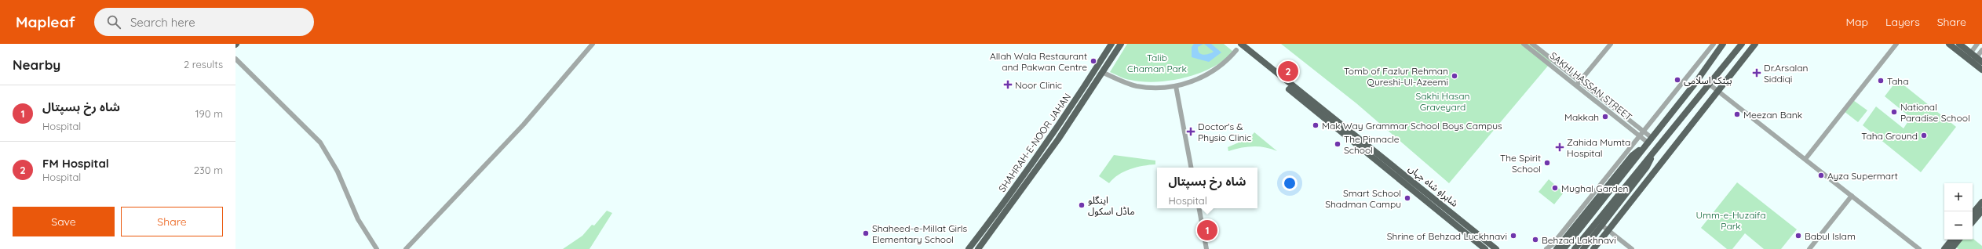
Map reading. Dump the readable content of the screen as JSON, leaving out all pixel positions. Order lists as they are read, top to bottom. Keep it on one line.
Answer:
{"streets":{"main road":["SHAHRAH-E-NOOR JAHAN","شاہراہِ شاہ جہاں"],"street":["SAKHI HASSAN STREET"]},"parks":["Talib Chaman Park","Sakhi Hasan Graveyard","Umm-e-Huzaifa Park"],"places":{"other":["Allah Wala Restaurant and Pakwan Centre","Tomb of Fazlur Rehman Qureshi-Ul-Azeemi","بینک اسلامی","Taha","National Paradise School","Meezan Bank","Makkah","Mak Way Grammar School Boys Campus","Taha Ground","The Pinnacle School","The Spirit School","Ayza Supermart","Mughal Garden","Smart School Shadman Campu","اینگلو ماڈل اسکول","Shaheed-e-Millat Girls Elementary School","Shrine of Behzad Luckhnavi","Babul Islam","Behzad Lakhnavi"],"health":["Dr.Arsalan Siddiqi","Noor Clinic","Doctor's & Physio Clinic","Zahida Mumta Hospital"]},"page":{"header":"Mapleaf","search":"Search here","nav":["Map","Layers","Share"],"heading":["Nearby","2 results"],"pins":["2","1"],"list":[{"mark":"1","name":"شاہ رخ ہسپتال","note":"Hospital","value":"190 m"},{"mark":"2","name":"FM Hospital","note":"Hospital","value":"230 m"}],"popup":["شاہ رخ ہسپتال","Hospital"],"map_buttons":["+","−"],"buttons":["Save","Share"]}}
